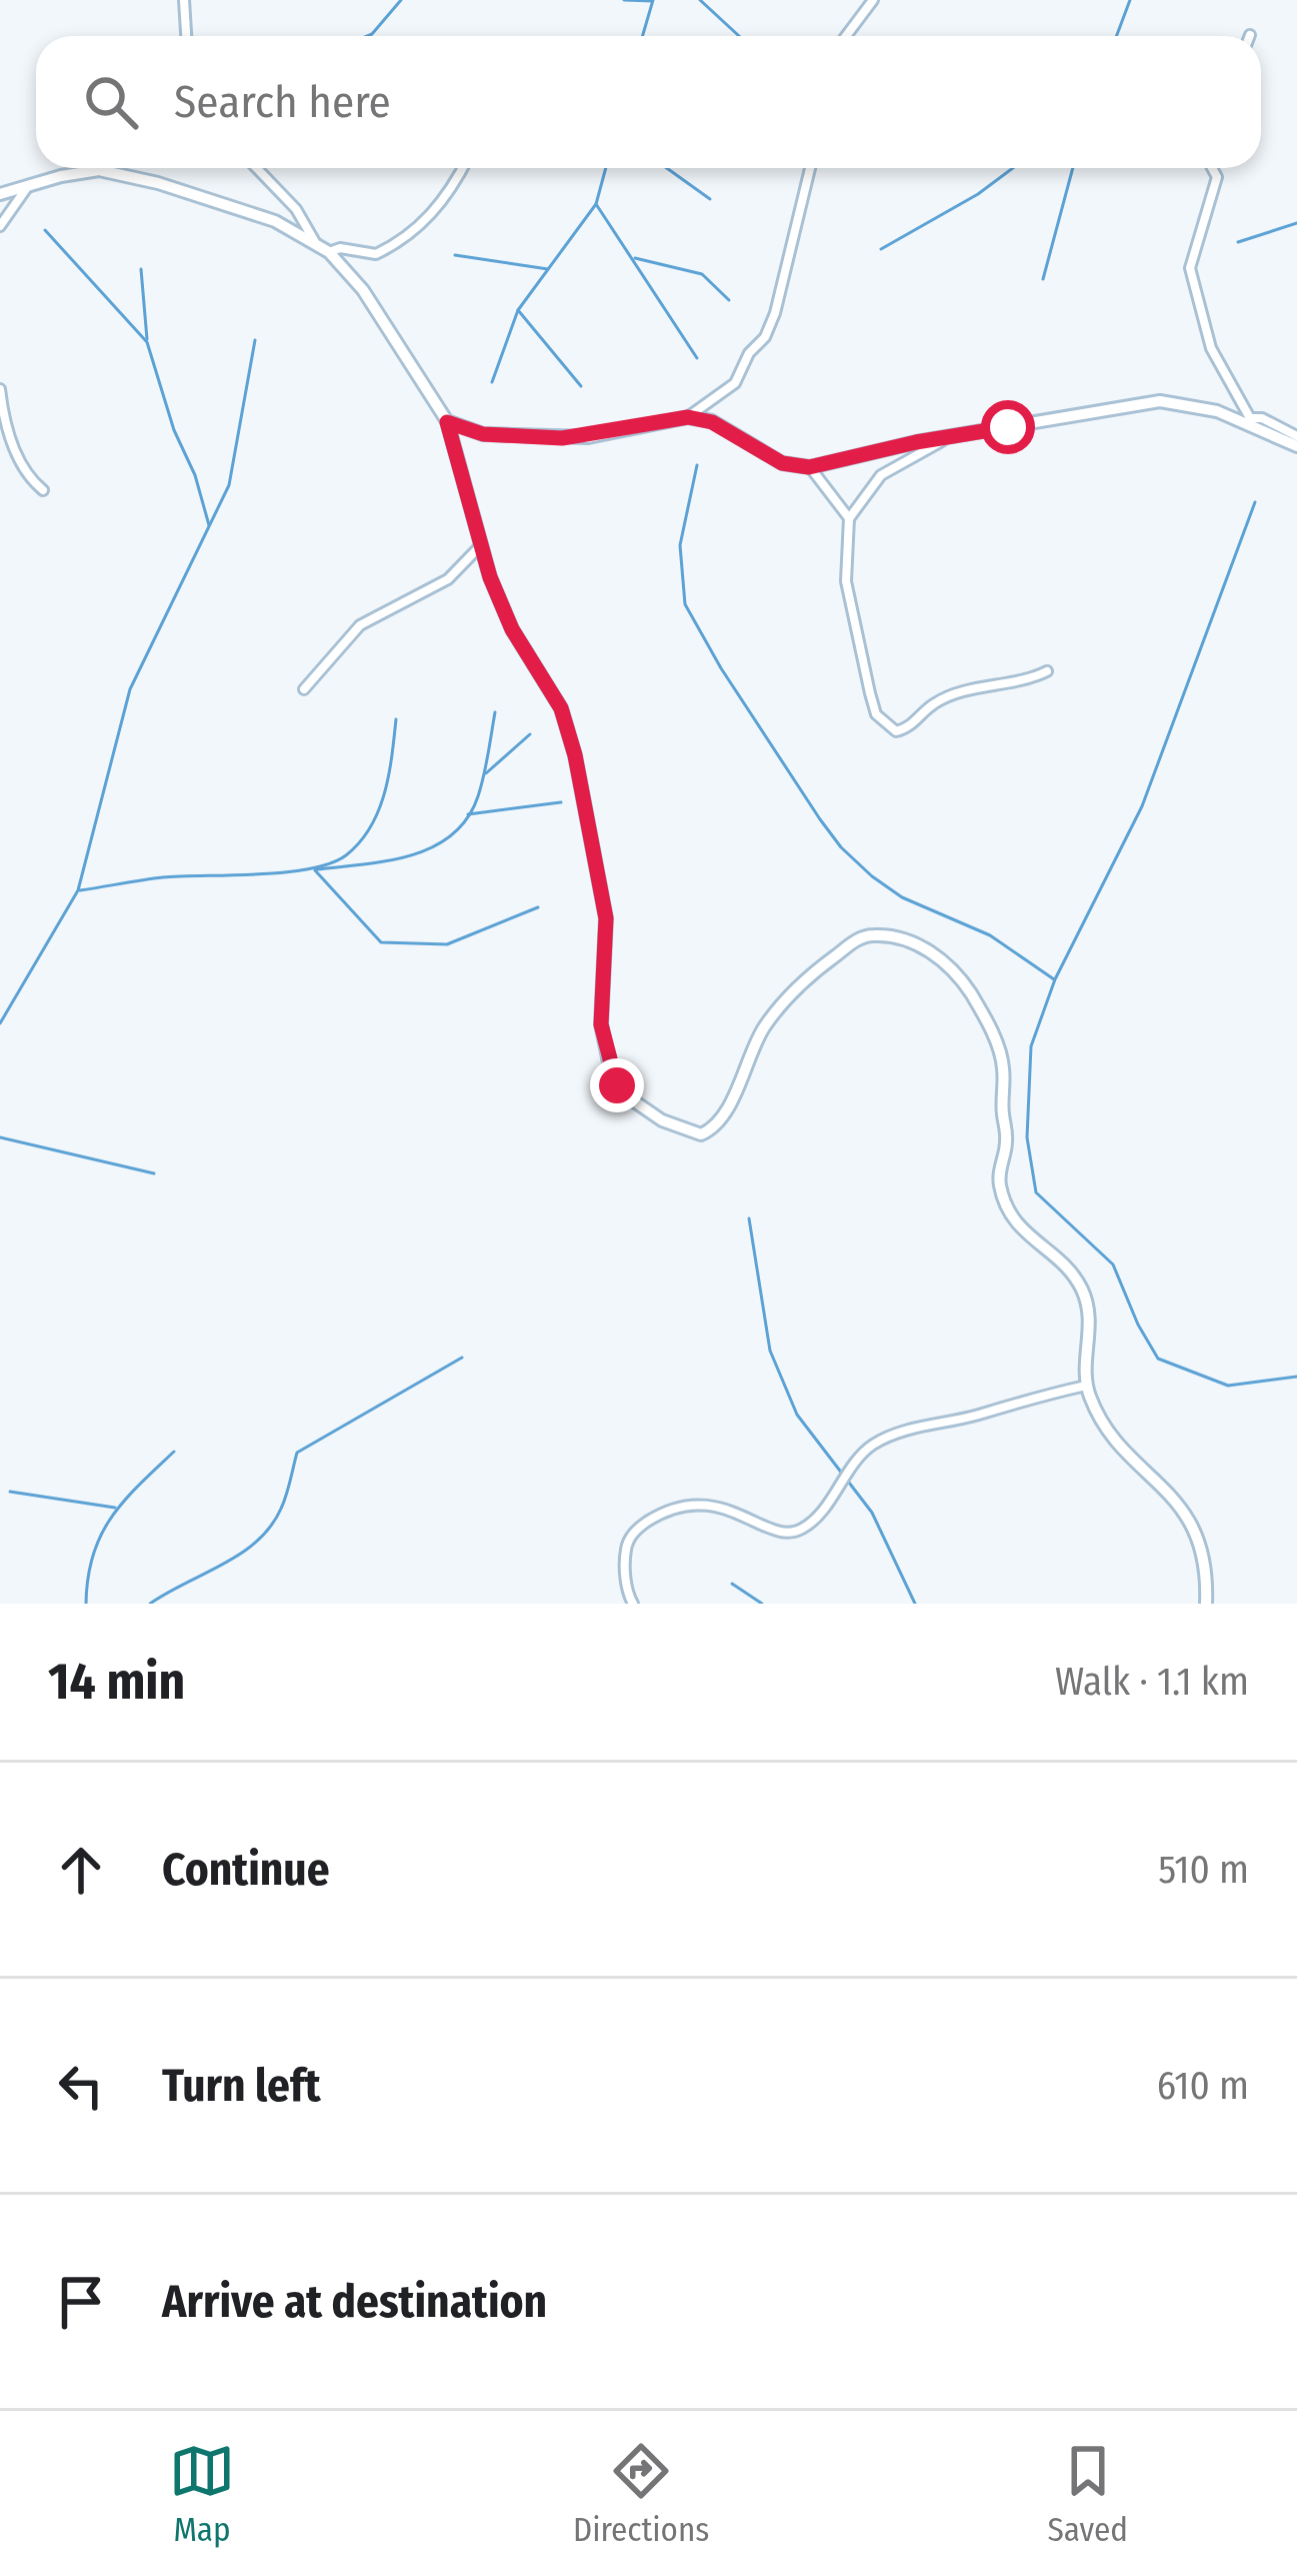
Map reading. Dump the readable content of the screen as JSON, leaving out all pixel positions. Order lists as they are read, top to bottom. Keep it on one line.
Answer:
{"page":{"search":"Search here","heading":["14 min","Walk · 1.1 km"],"list":[["Continue","510 m"],["Turn left","610 m"],"Arrive at destination"],"nav":["Map","Directions","Saved"]}}
